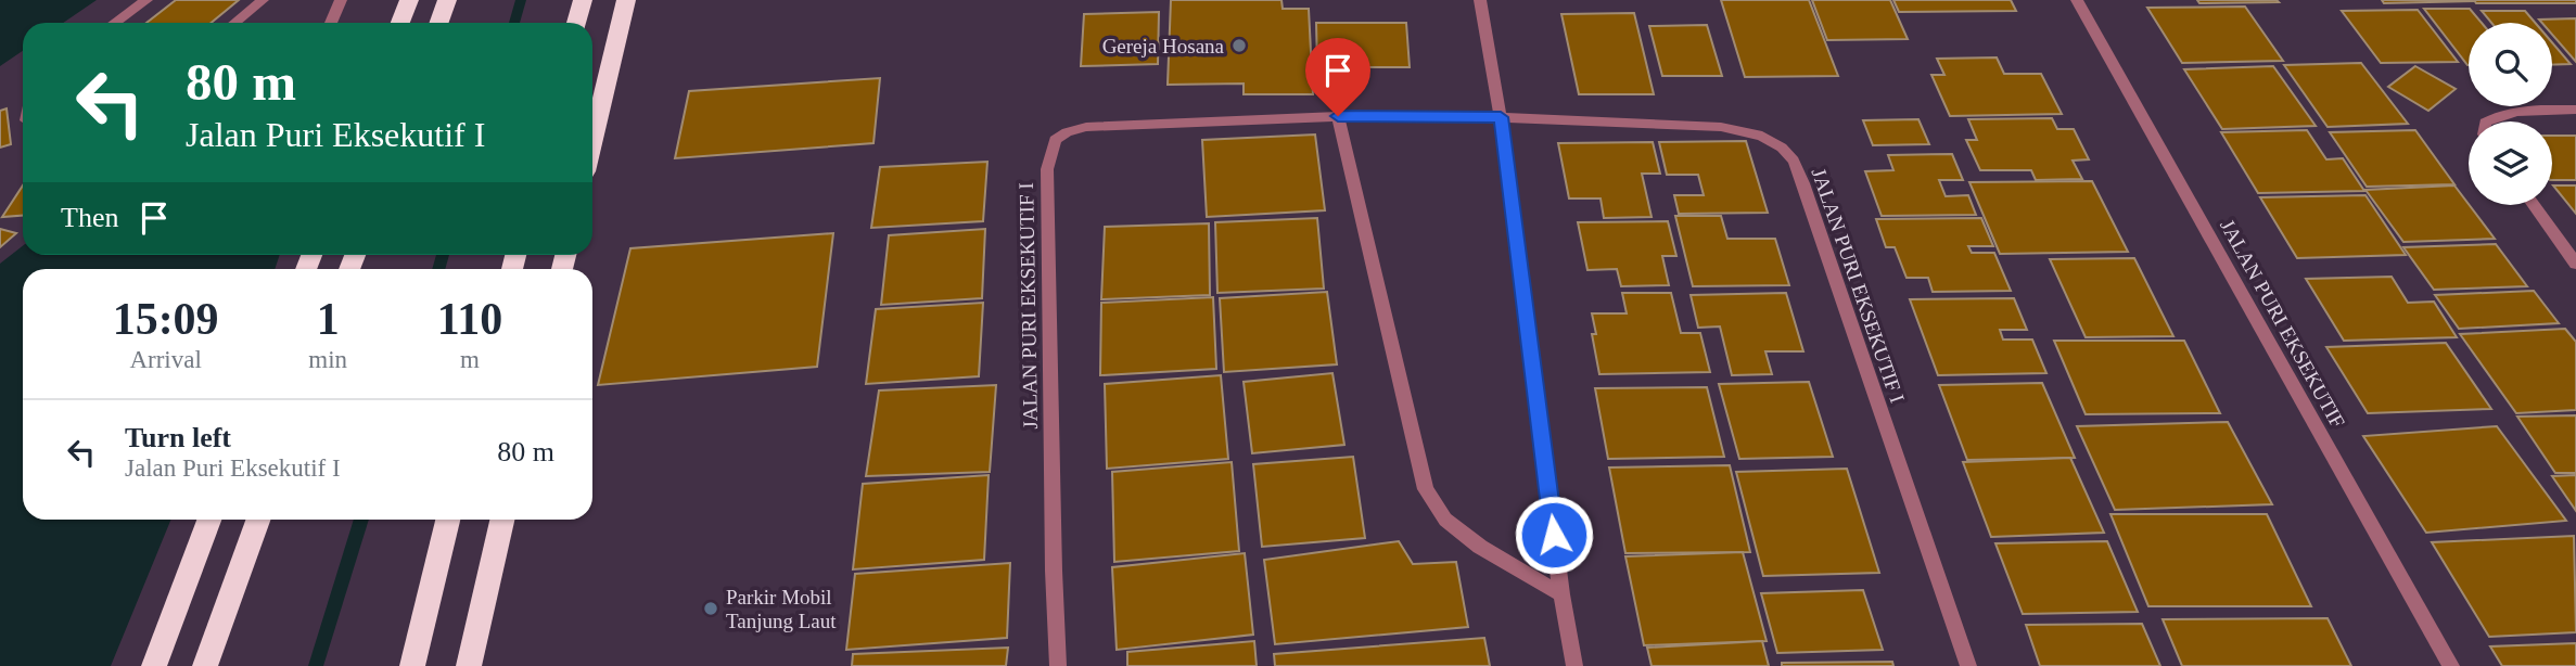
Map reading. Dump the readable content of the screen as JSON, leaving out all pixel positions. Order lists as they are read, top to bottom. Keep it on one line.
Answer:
{"streets":{"street":["JALAN PURI EKSEKUTIF I","JALAN PURI EKSEKUTIF"]},"places":["Gereja Hosana","Parkir Mobil Tanjung Laut"],"page":{"turn":["80 m","Jalan Puri Eksekutif I"],"then":"Then","eta":["15:09","Arrival","1","min","110","m"],"list":[{"name":"Turn left","note":"Jalan Puri Eksekutif I","value":"80 m"}]}}
